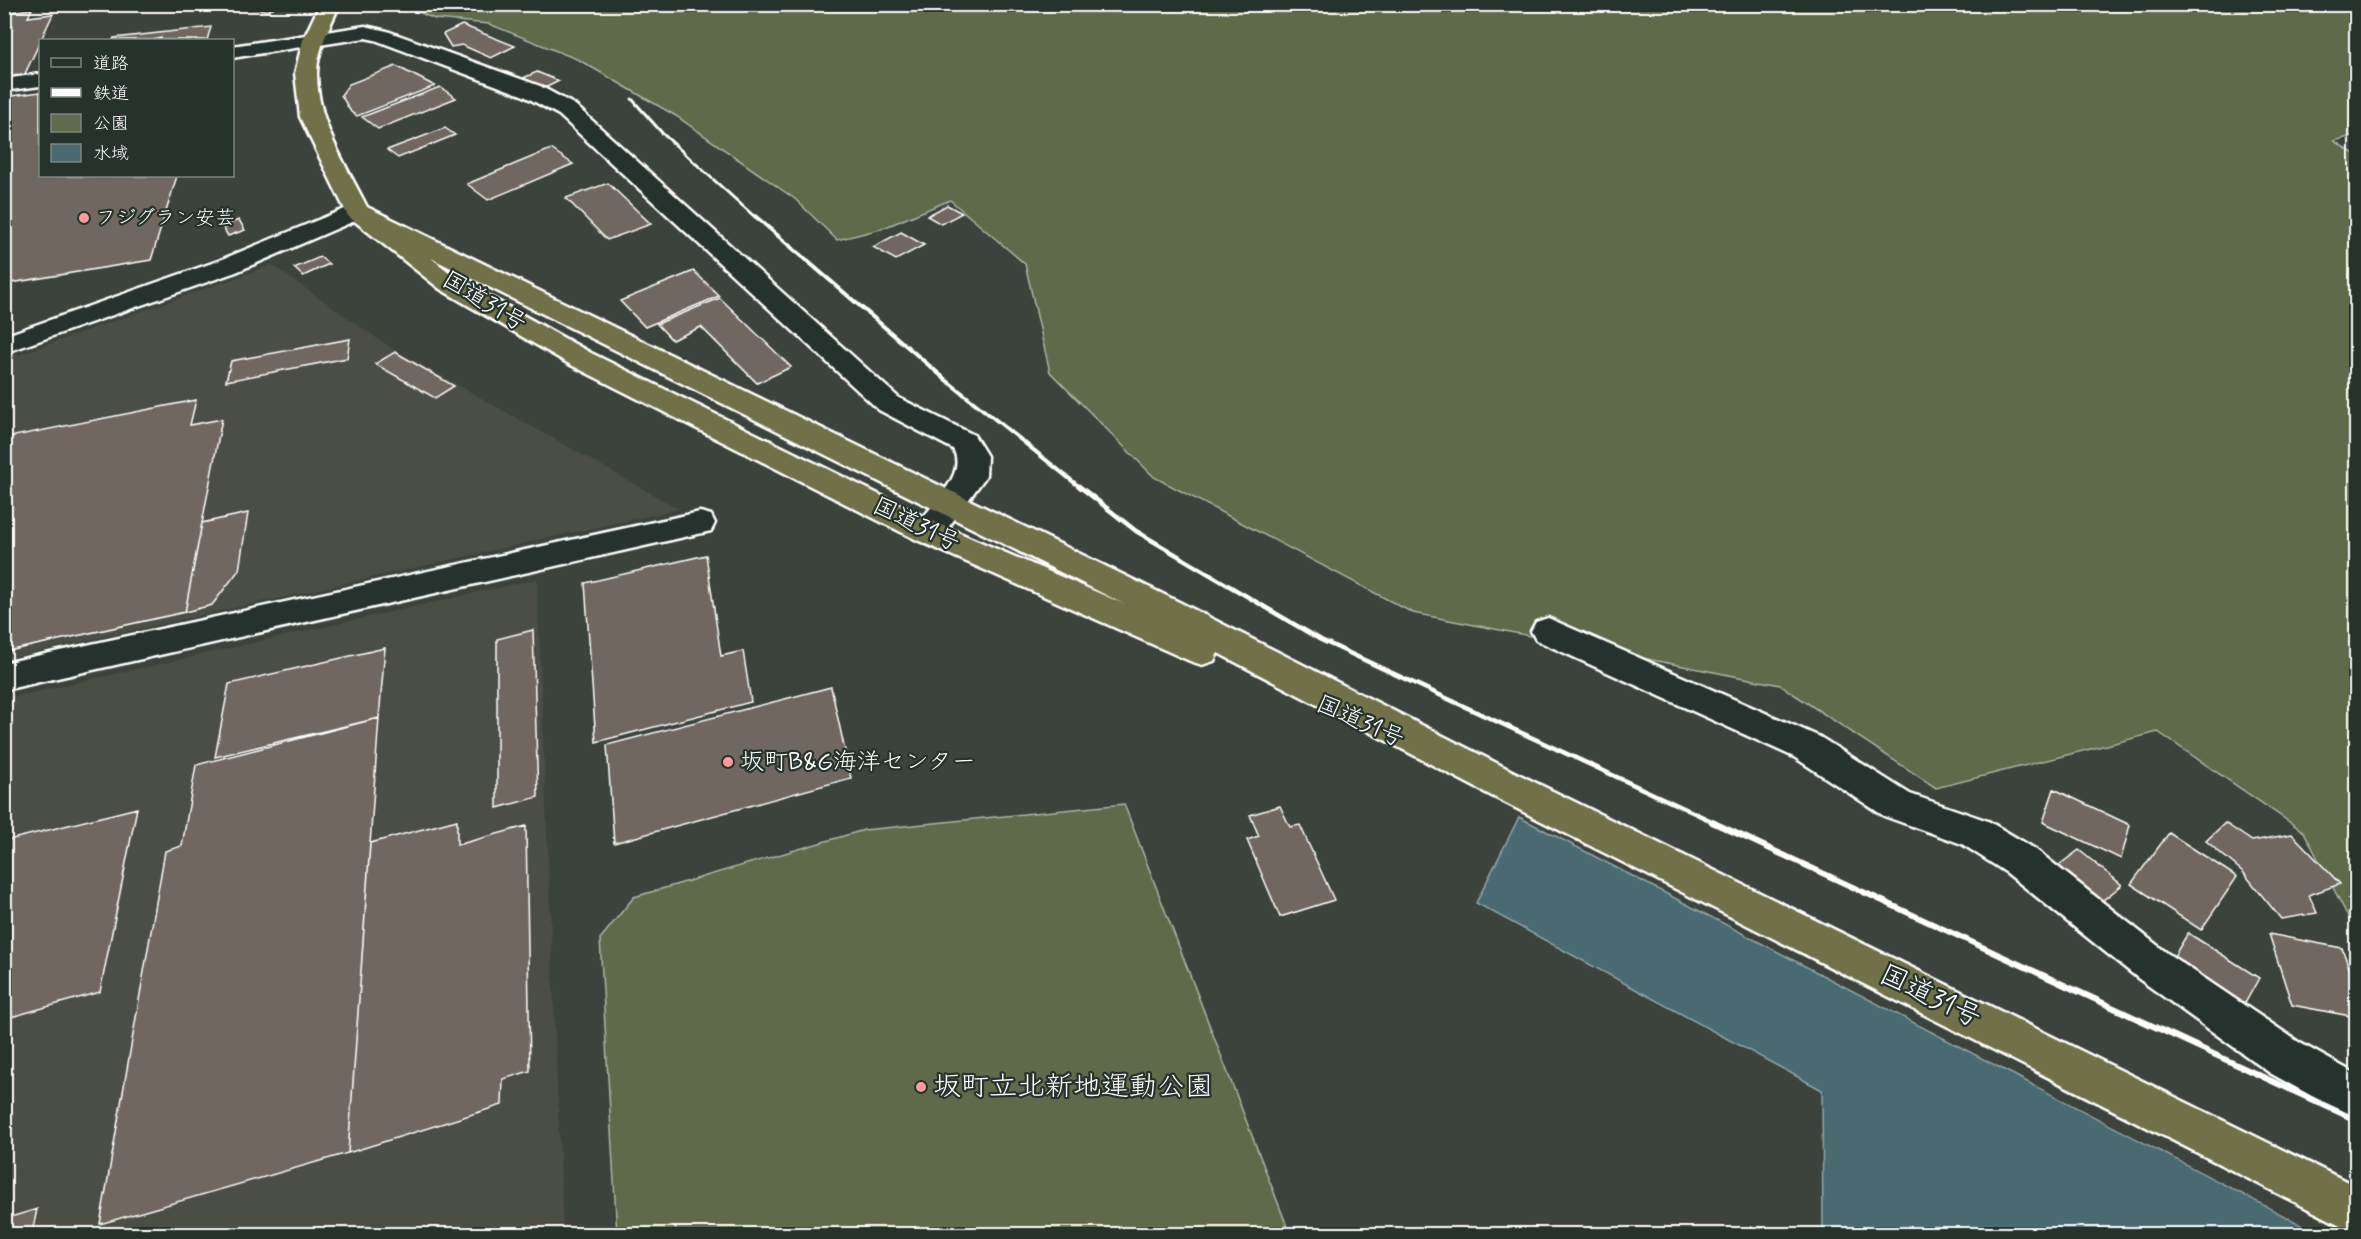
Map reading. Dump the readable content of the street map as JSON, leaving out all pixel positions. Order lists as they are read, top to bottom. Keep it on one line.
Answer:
{"streets":{"highway":["国道31号"]},"places":["フジグラン安芸","坂町B&G海洋センター","坂町立北新地運動公園"],"legend":["道路","鉄道","公園","水域"]}
